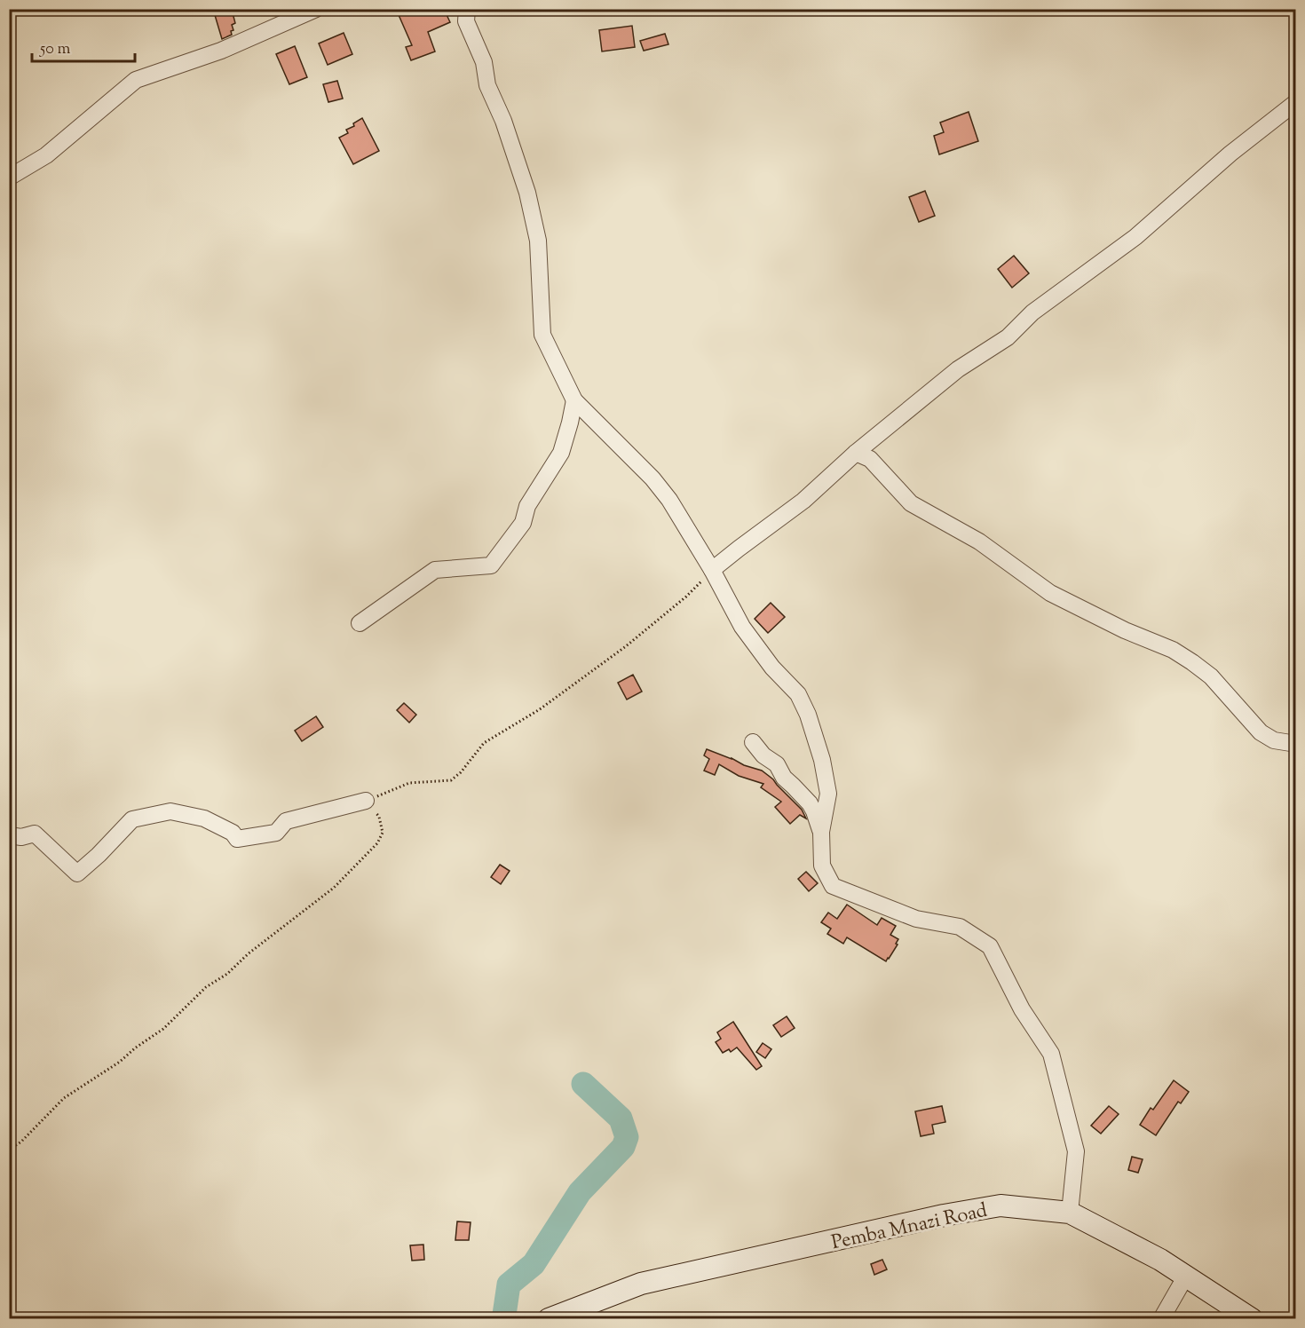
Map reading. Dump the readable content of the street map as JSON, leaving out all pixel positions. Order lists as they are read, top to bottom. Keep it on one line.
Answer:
{"streets":{"main road":["Pemba Mnazi Road"]},"scale_bar":"50 m"}
